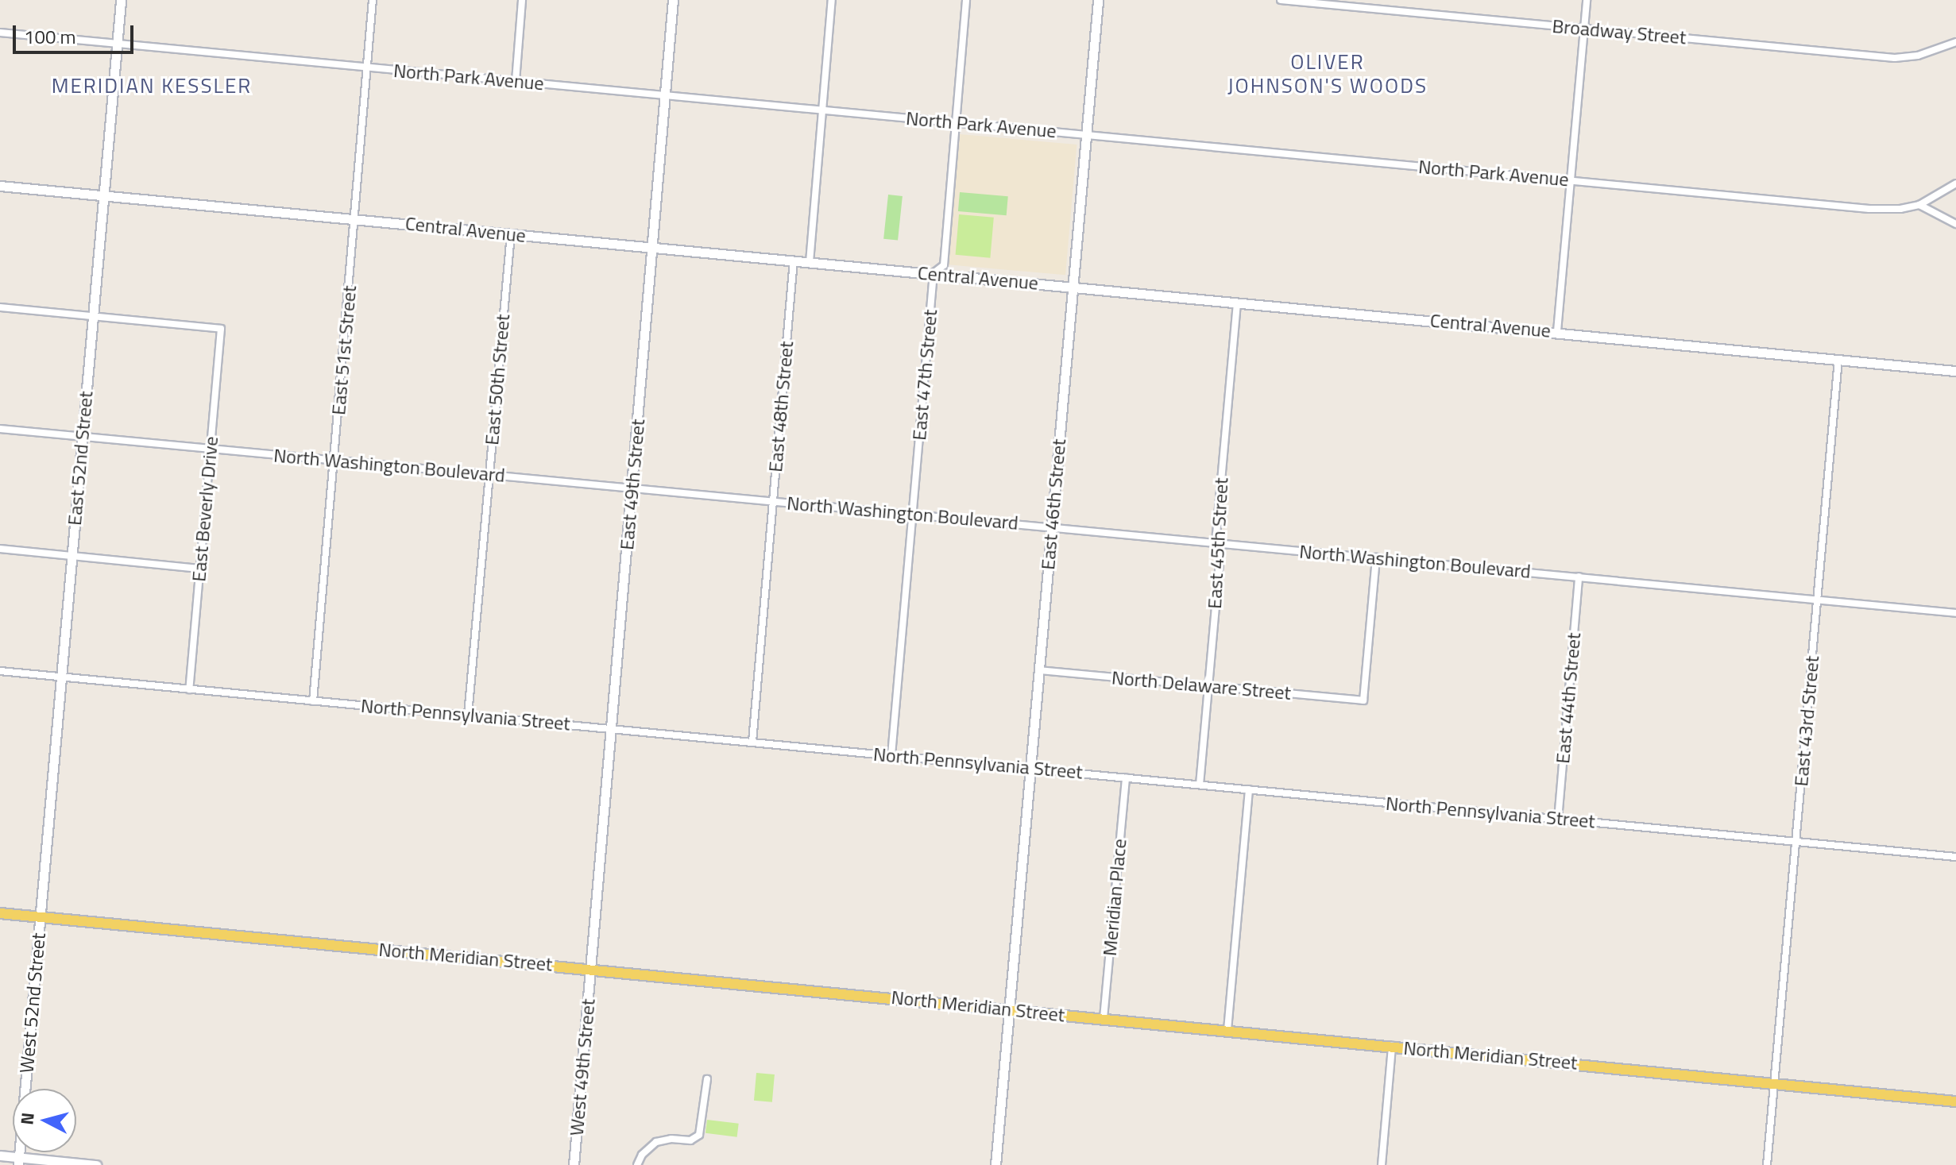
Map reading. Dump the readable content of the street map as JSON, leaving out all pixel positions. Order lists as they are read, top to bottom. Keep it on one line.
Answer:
{"streets":{"main road":["Central Avenue","East 52nd Street","East 49th Street","East 46th Street","North Meridian Street","West 52nd Street","West 49th Street"],"street":["Broadway Street","North Park Avenue","East 51st Street","East 47th Street","East 50th Street","East 48th Street","North Washington Boulevard","East Beverly Drive","East 45th Street","North Delaware Street","East 44th Street","North Pennsylvania Street","East 43rd Street","Meridian Place"]},"crossings":[["North Park Avenue","East 51st Street"],["North Park Avenue","East 47th Street"],["North Park Avenue","East 52nd Street"],["North Park Avenue","East 49th Street"],["North Park Avenue","East 46th Street"],["Central Avenue","East 51st Street"],["Central Avenue","East 47th Street"],["Central Avenue","East 50th Street"],["Central Avenue","East 48th Street"],["Central Avenue","East 52nd Street"],["Central Avenue","East 49th Street"],["Central Avenue","East 46th Street"],["Central Avenue","East 45th Street"],["Central Avenue","East 43rd Street"],["East 51st Street","North Washington Boulevard"],["East 51st Street","North Pennsylvania Street"],["East 47th Street","North Washington Boulevard"],["East 47th Street","North Pennsylvania Street"],["East 50th Street","North Washington Boulevard"],["East 50th Street","North Pennsylvania Street"],["East 48th Street","North Washington Boulevard"],["East 48th Street","North Pennsylvania Street"],["East 52nd Street","North Washington Boulevard"],["East 52nd Street","East Beverly Drive"],["East 52nd Street","North Pennsylvania Street"],["East 52nd Street","North Meridian Street"],["East 52nd Street","West 52nd Street"],["North Washington Boulevard","East 49th Street"],["North Washington Boulevard","East 46th Street"],["North Washington Boulevard","East Beverly Drive"],["North Washington Boulevard","East 45th Street"],["North Washington Boulevard","North Delaware Street"],["North Washington Boulevard","East 44th Street"],["North Washington Boulevard","East 43rd Street"],["East 49th Street","North Pennsylvania Street"],["East 49th Street","North Meridian Street"],["East 49th Street","West 49th Street"],["East 46th Street","North Delaware Street"],["East 46th Street","North Pennsylvania Street"],["East 46th Street","North Meridian Street"],["East Beverly Drive","North Pennsylvania Street"],["East 45th Street","North Delaware Street"],["East 45th Street","North Pennsylvania Street"],["East 44th Street","North Pennsylvania Street"],["North Pennsylvania Street","East 43rd Street"],["North Pennsylvania Street","Meridian Place"],["East 43rd Street","North Meridian Street"],["Meridian Place","North Meridian Street"],["North Meridian Street","West 52nd Street"],["North Meridian Street","West 49th Street"]],"districts":["OLIVER JOHNSON'S WOODS","MERIDIAN KESSLER"],"scale_bar":"100 m","north":"left"}
